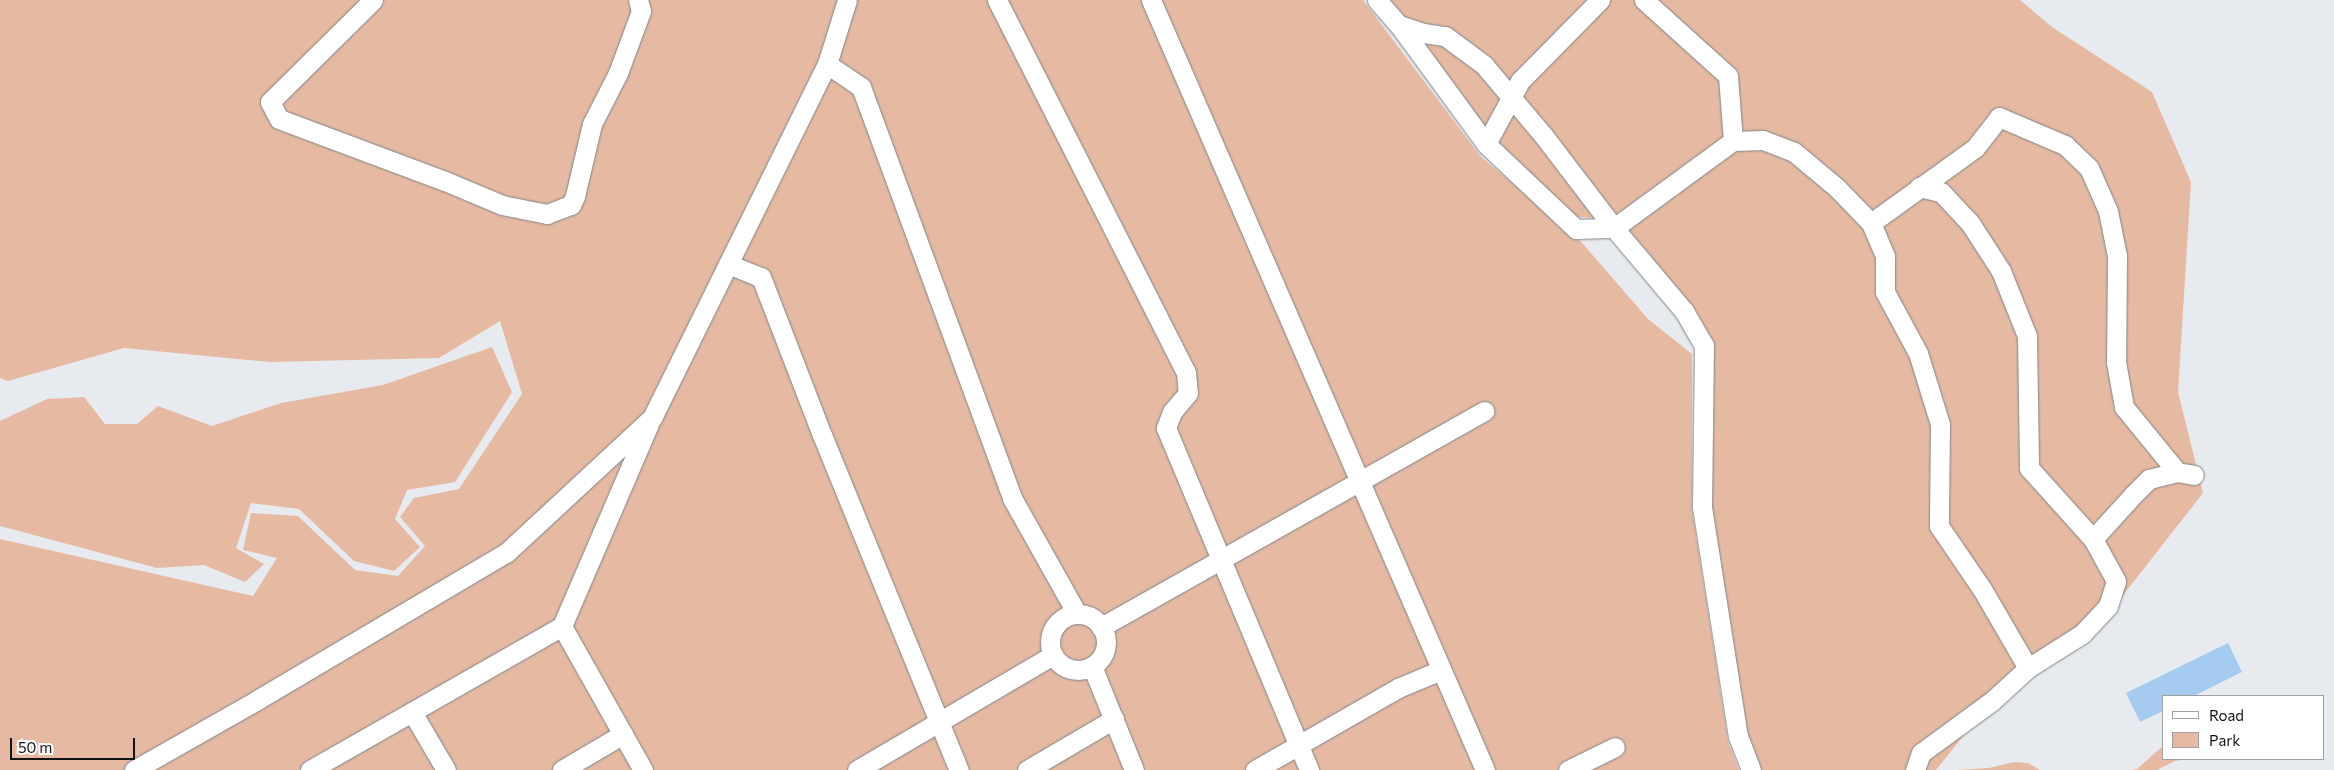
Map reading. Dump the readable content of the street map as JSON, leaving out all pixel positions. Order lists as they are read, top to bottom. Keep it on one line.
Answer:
{"legend":["Road","Park"],"scale_bar":"50 m"}
